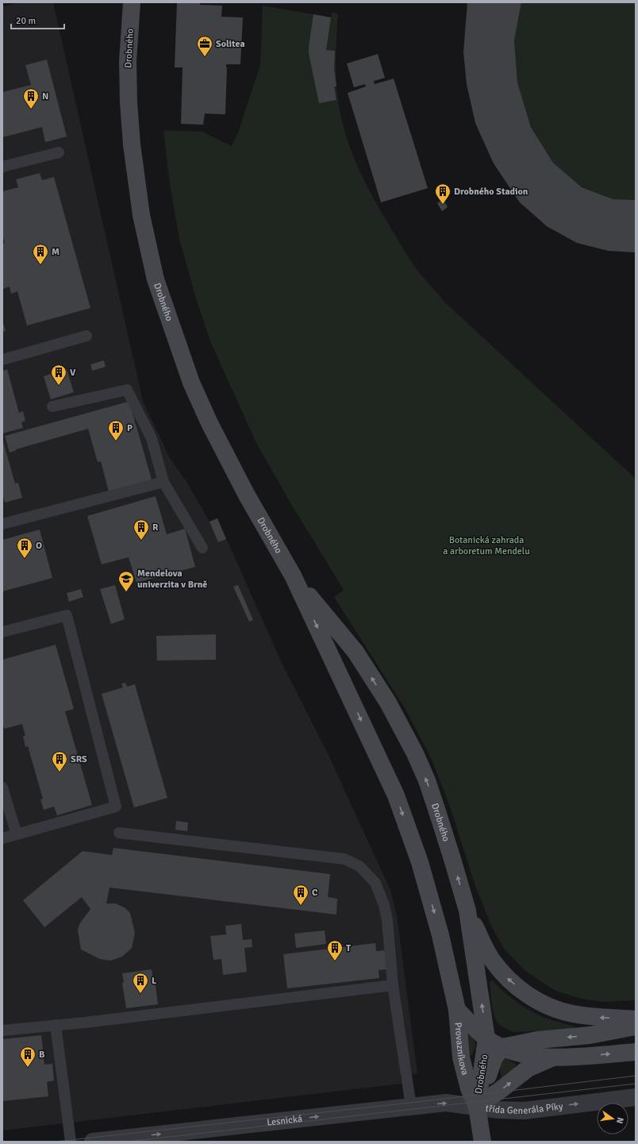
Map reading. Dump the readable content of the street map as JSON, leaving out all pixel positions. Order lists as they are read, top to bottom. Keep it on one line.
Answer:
{"streets":{"main road":["Drobného","Provazníkova","třída Generála Píky"],"street":["Lesnická"]},"crossings":[["Drobného","Provazníkova"],["Drobného","třída Generála Píky"],["Drobného","Lesnická"],["Provazníkova","třída Generála Píky"],["Provazníkova","Lesnická"],["třída Generála Píky","Lesnická"]],"one_way":["Lesnická"],"parks":["Botanická zahrada a arboretum Mendelu"],"places":{"office":["Solitea"],"building":["N","Drobného Stadion","M","V","P","R","O","SRS","C","T","L","B"],"school or university":["Mendelova univerzita v Brně"]},"scale_bar":"20 m","north":"right"}
